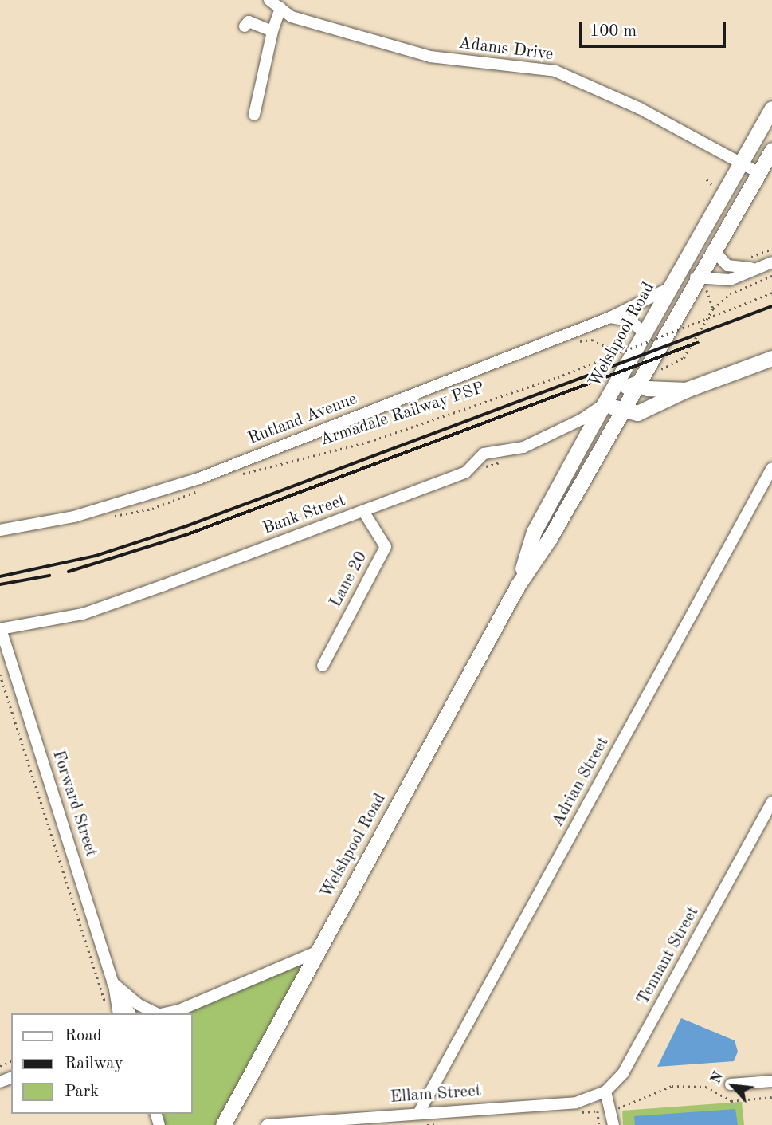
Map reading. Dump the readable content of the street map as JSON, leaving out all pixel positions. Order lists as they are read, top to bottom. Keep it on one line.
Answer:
{"streets":{"main road":["Welshpool Road"],"street":["Adams Drive","Rutland Avenue","Bank Street","Lane 20","Adrian Street","Forward Street","Tennant Street","Ellam Street"],"path":["Armadale Railway PSP"]},"crossings":[["Adams Drive","Welshpool Road"],["Welshpool Road","Rutland Avenue"],["Welshpool Road","Bank Street"],["Bank Street","Lane 20"],["Bank Street","Forward Street"],["Adrian Street","Ellam Street"],["Tennant Street","Ellam Street"]],"legend":["Road","Railway","Park"],"scale_bar":"100 m","north":"top left"}
